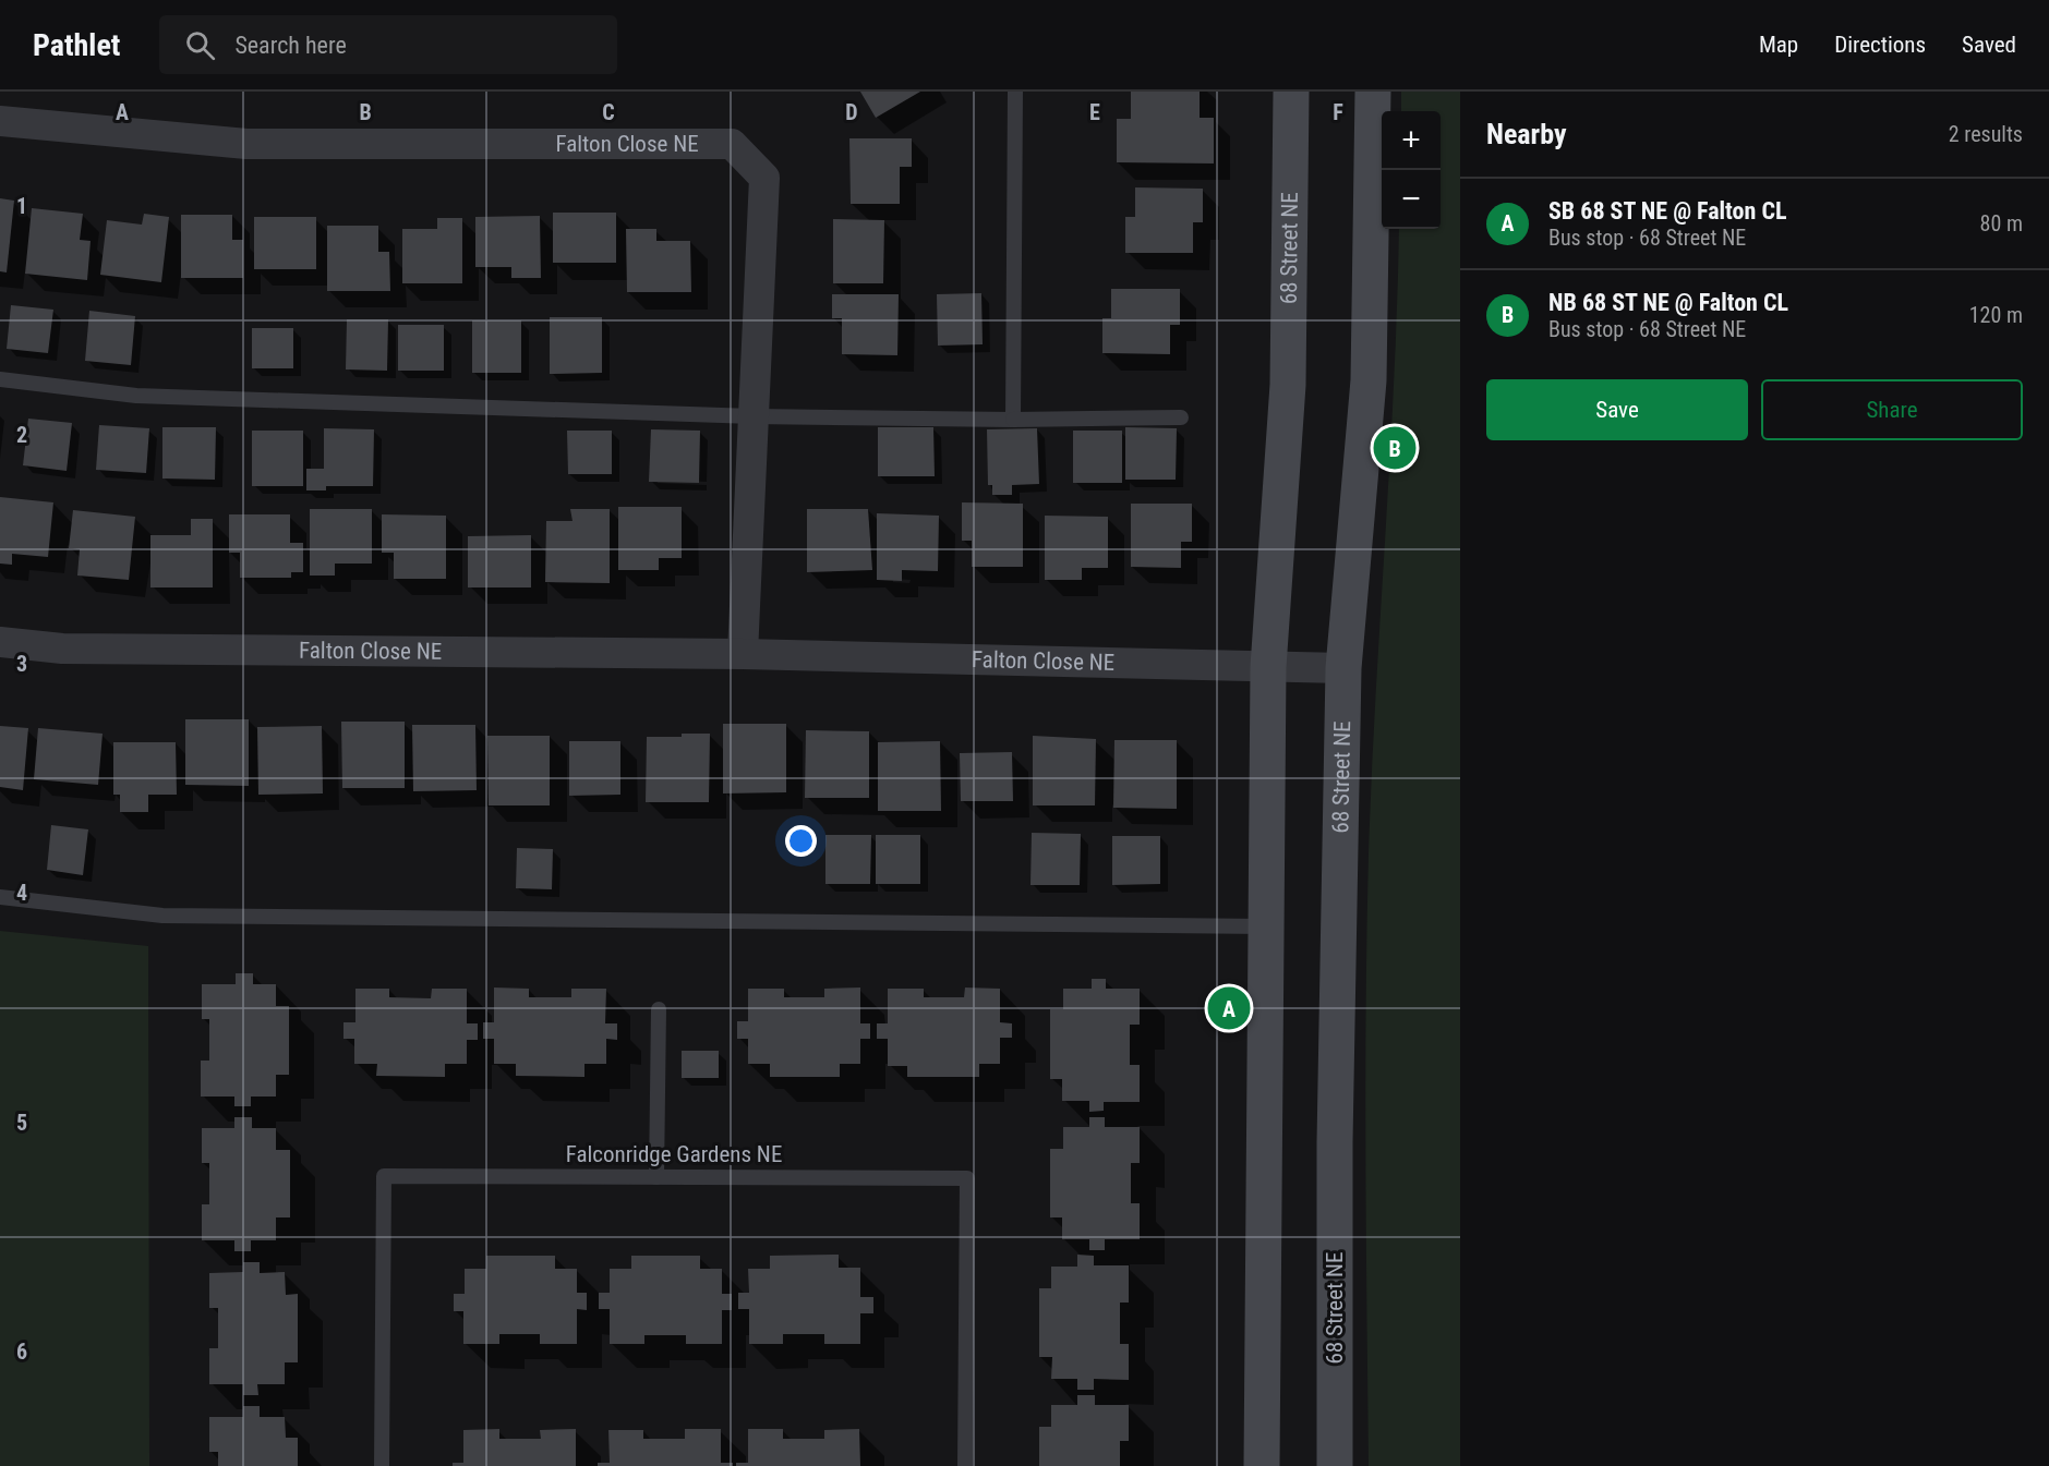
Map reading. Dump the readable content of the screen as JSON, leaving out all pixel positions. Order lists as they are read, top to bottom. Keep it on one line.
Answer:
{"streets":{"main road":["68 Street NE"],"street":["Falton Close NE"],"lane":["Falconridge Gardens NE"]},"crossings":[["Falton Close NE","68 Street NE"]],"page":{"header":"Pathlet","search":"Search here","nav":["Map","Directions","Saved"],"heading":["Nearby","2 results"],"map_buttons":["+","−"],"list":[{"mark":"A","name":"SB 68 ST NE @ Falton CL","note":"Bus stop · 68 Street NE","value":"80 m"},{"mark":"B","name":"NB 68 ST NE @ Falton CL","note":"Bus stop · 68 Street NE","value":"120 m"}],"buttons":["Save","Share"],"pins":["B","A"]},"grid":{"columns":["A","B","C","D","E","F"],"rows":["1","2","3","4","5","6"]}}
